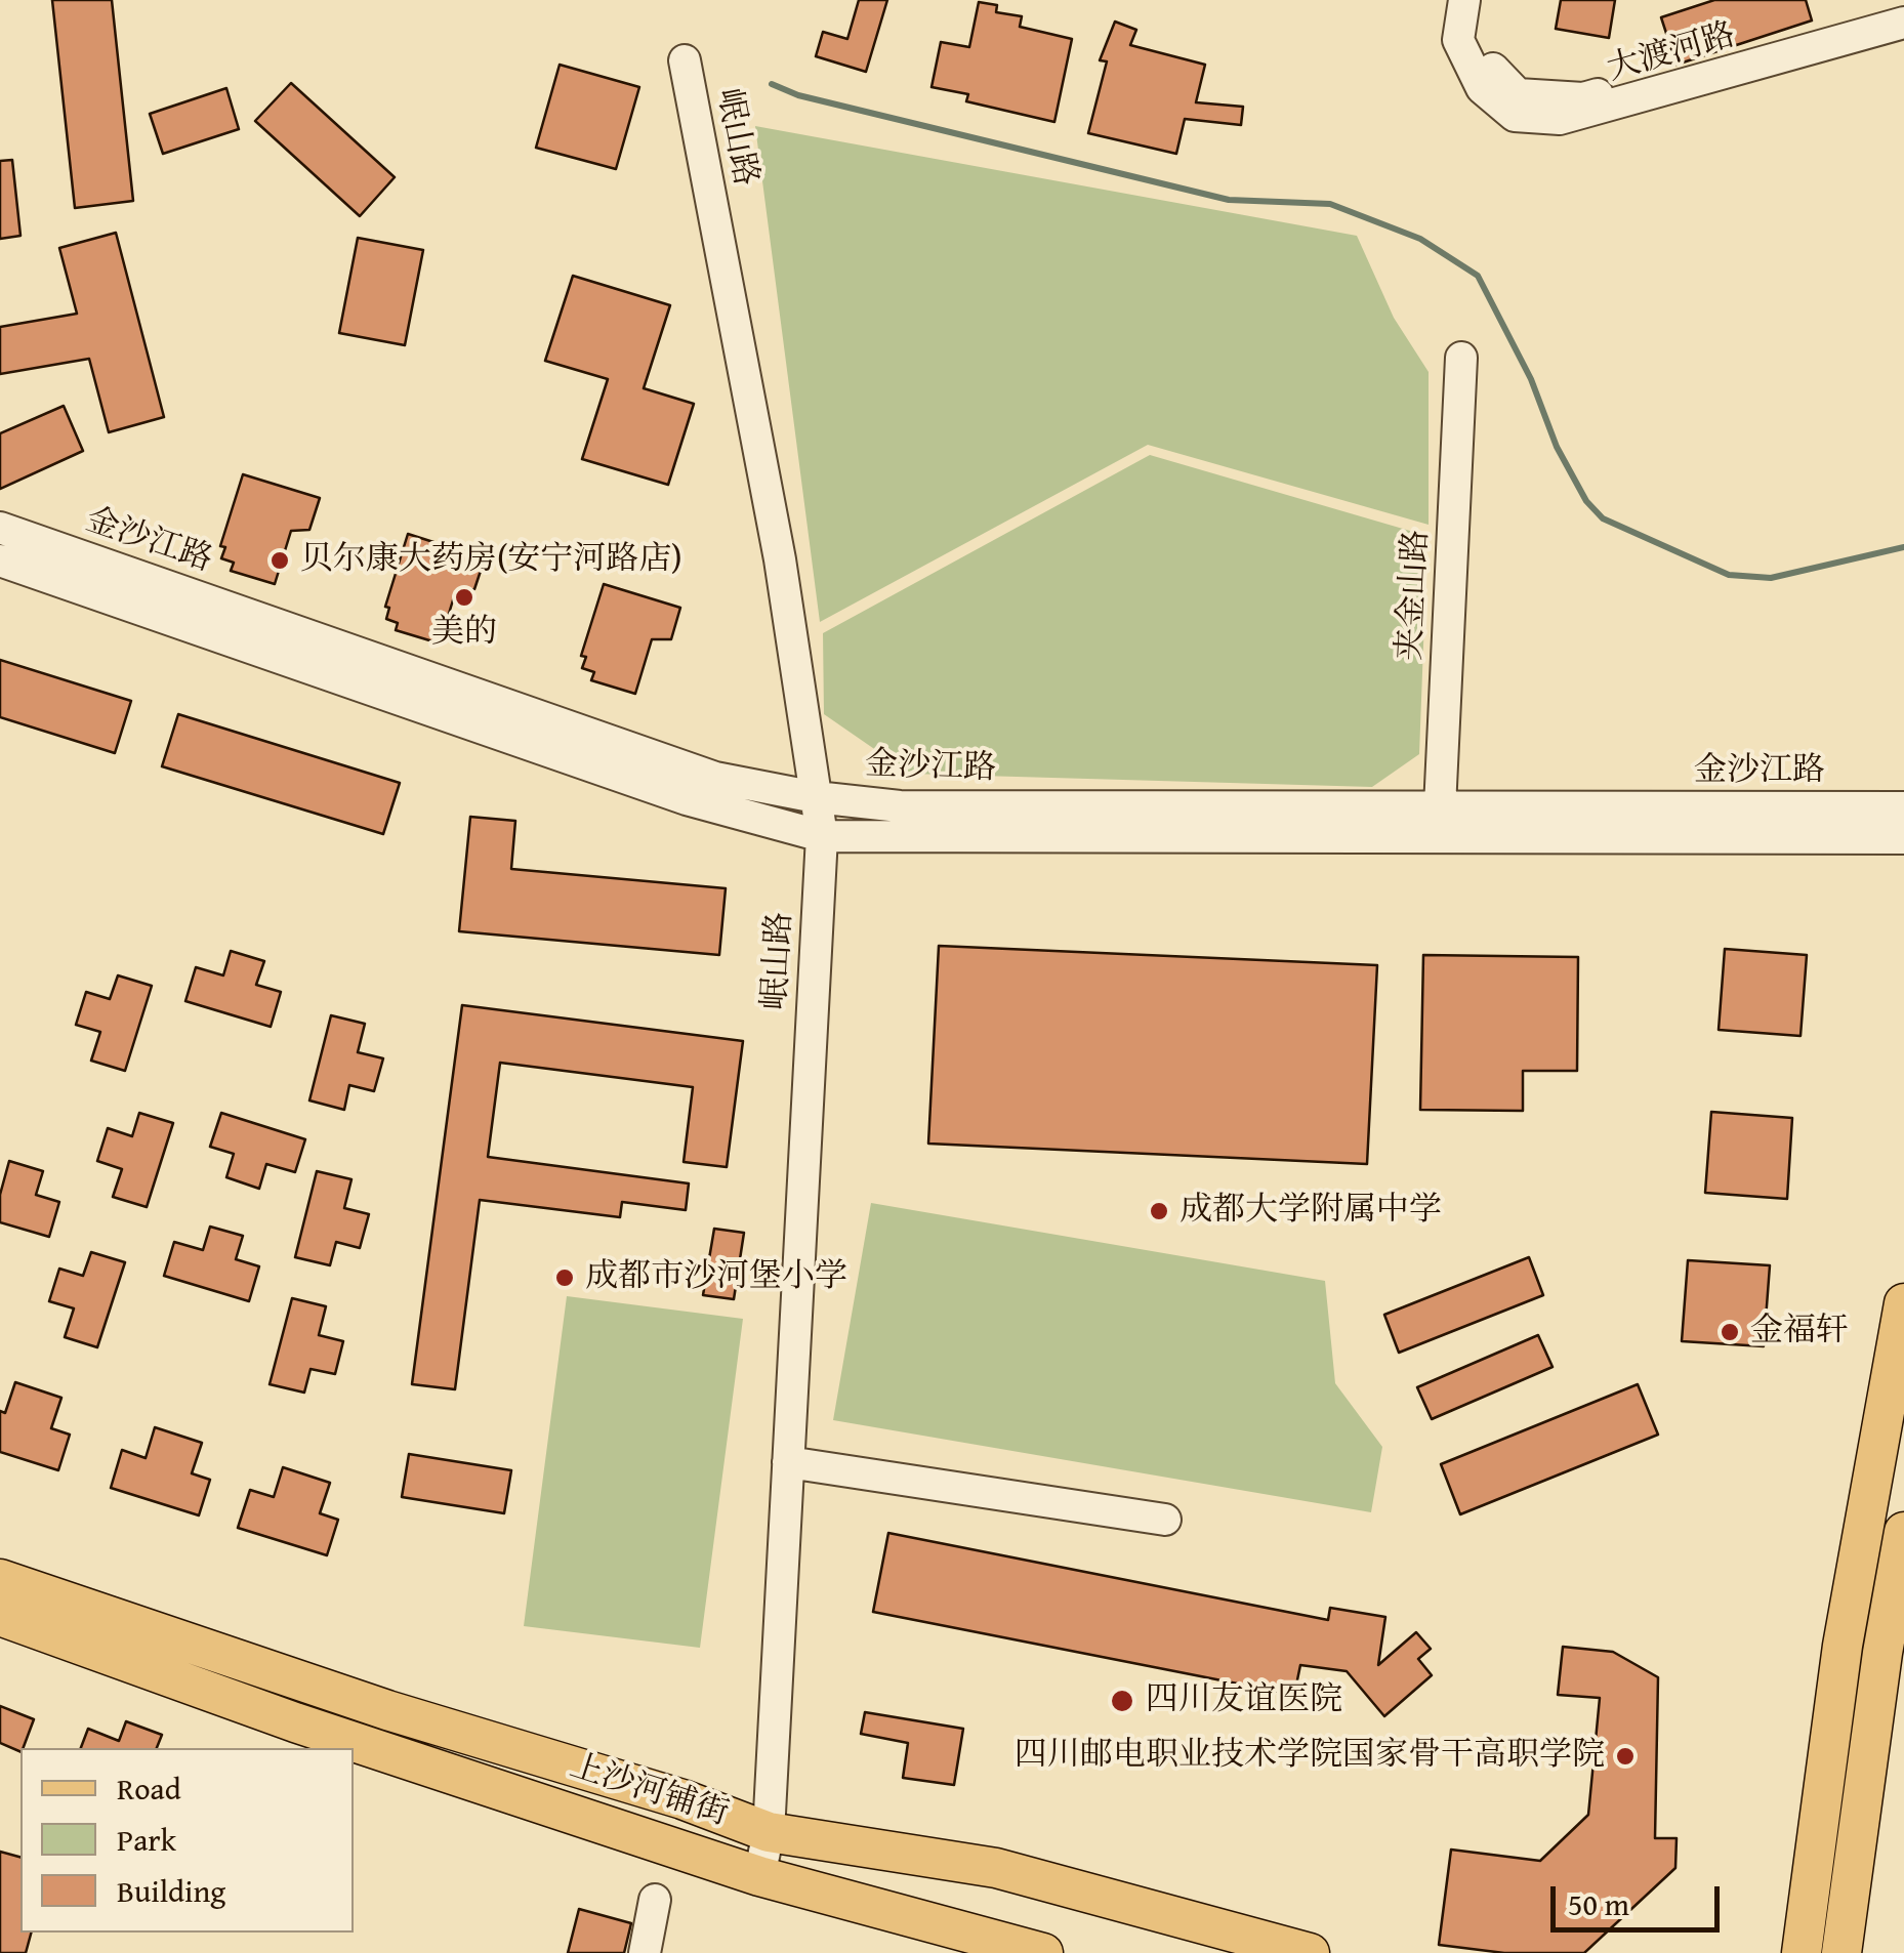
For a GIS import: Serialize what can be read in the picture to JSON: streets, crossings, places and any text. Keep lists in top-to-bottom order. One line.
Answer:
{"streets":{"main road":["上沙河铺街"],"street":["大渡河路","岷山路","金沙江路","夹金山路"]},"crossings":[["岷山路","金沙江路"],["岷山路","上沙河铺街"],["金沙江路","夹金山路"]],"places":["贝尔康大药房(安宁河路店)","美的","成都大学附属中学","成都市沙河堡小学","金福轩","四川友谊医院","四川邮电职业技术学院国家骨干高职学院"],"legend":["Road","Park","Building"],"scale_bar":"50 m"}
